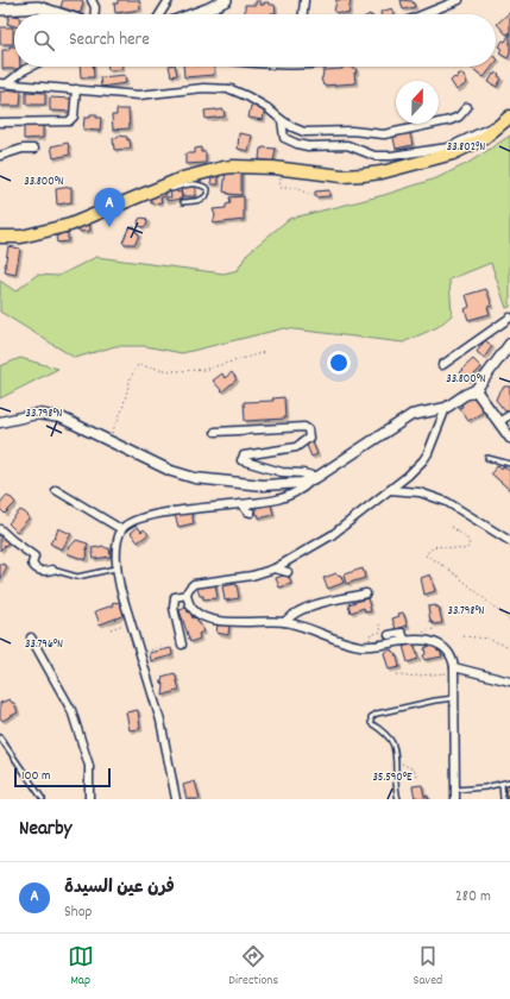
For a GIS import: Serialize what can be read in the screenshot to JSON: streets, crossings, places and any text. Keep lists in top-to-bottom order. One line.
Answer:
{"scale_bar":"100 m","north":"top","page":{"search":"Search here","pins":"A","scale":"100 m","heading":"Nearby","list":[{"mark":"A","name":"فرن عين السيدة","note":"Shop","value":"280 m"}],"nav":["Map","Directions","Saved"]},"coordinates":["33.802°N","33.800°N","33.798°N","33.796°N","35.590°E"]}
